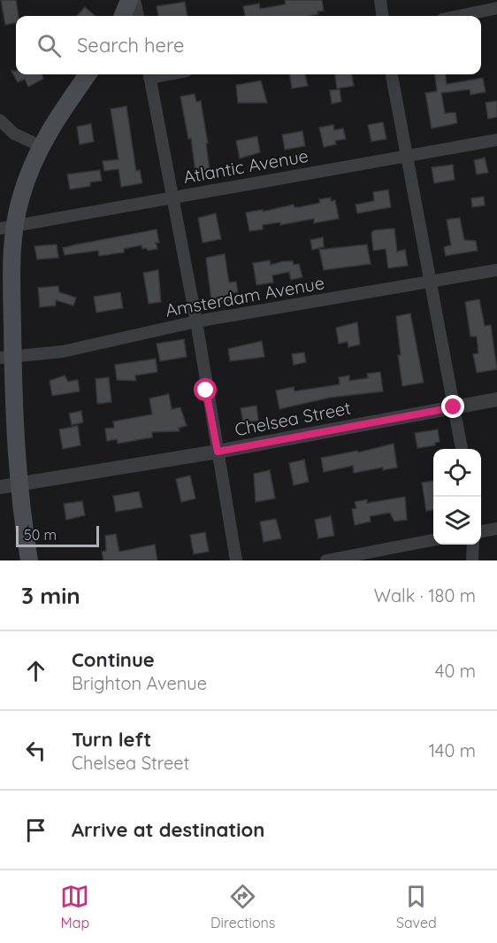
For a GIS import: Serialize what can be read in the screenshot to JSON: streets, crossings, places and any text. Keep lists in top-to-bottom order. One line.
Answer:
{"streets":{"street":["Atlantic Avenue","Amsterdam Avenue","Chelsea Street"]},"scale_bar":"50 m","page":{"search":"Search here","scale":"50 m","heading":["3 min","Walk · 180 m"],"list":[["Continue","Brighton Avenue","40 m"],["Turn left","Chelsea Street","140 m"],"Arrive at destination"],"nav":["Map","Directions","Saved"]}}
